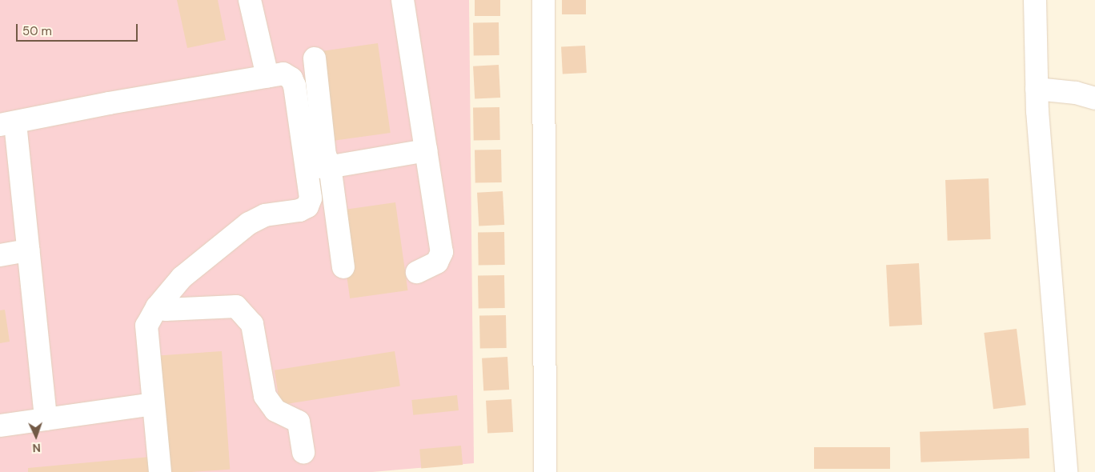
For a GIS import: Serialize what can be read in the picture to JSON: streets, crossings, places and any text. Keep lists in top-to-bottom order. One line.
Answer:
{"scale_bar":"50 m","north":"bottom"}
